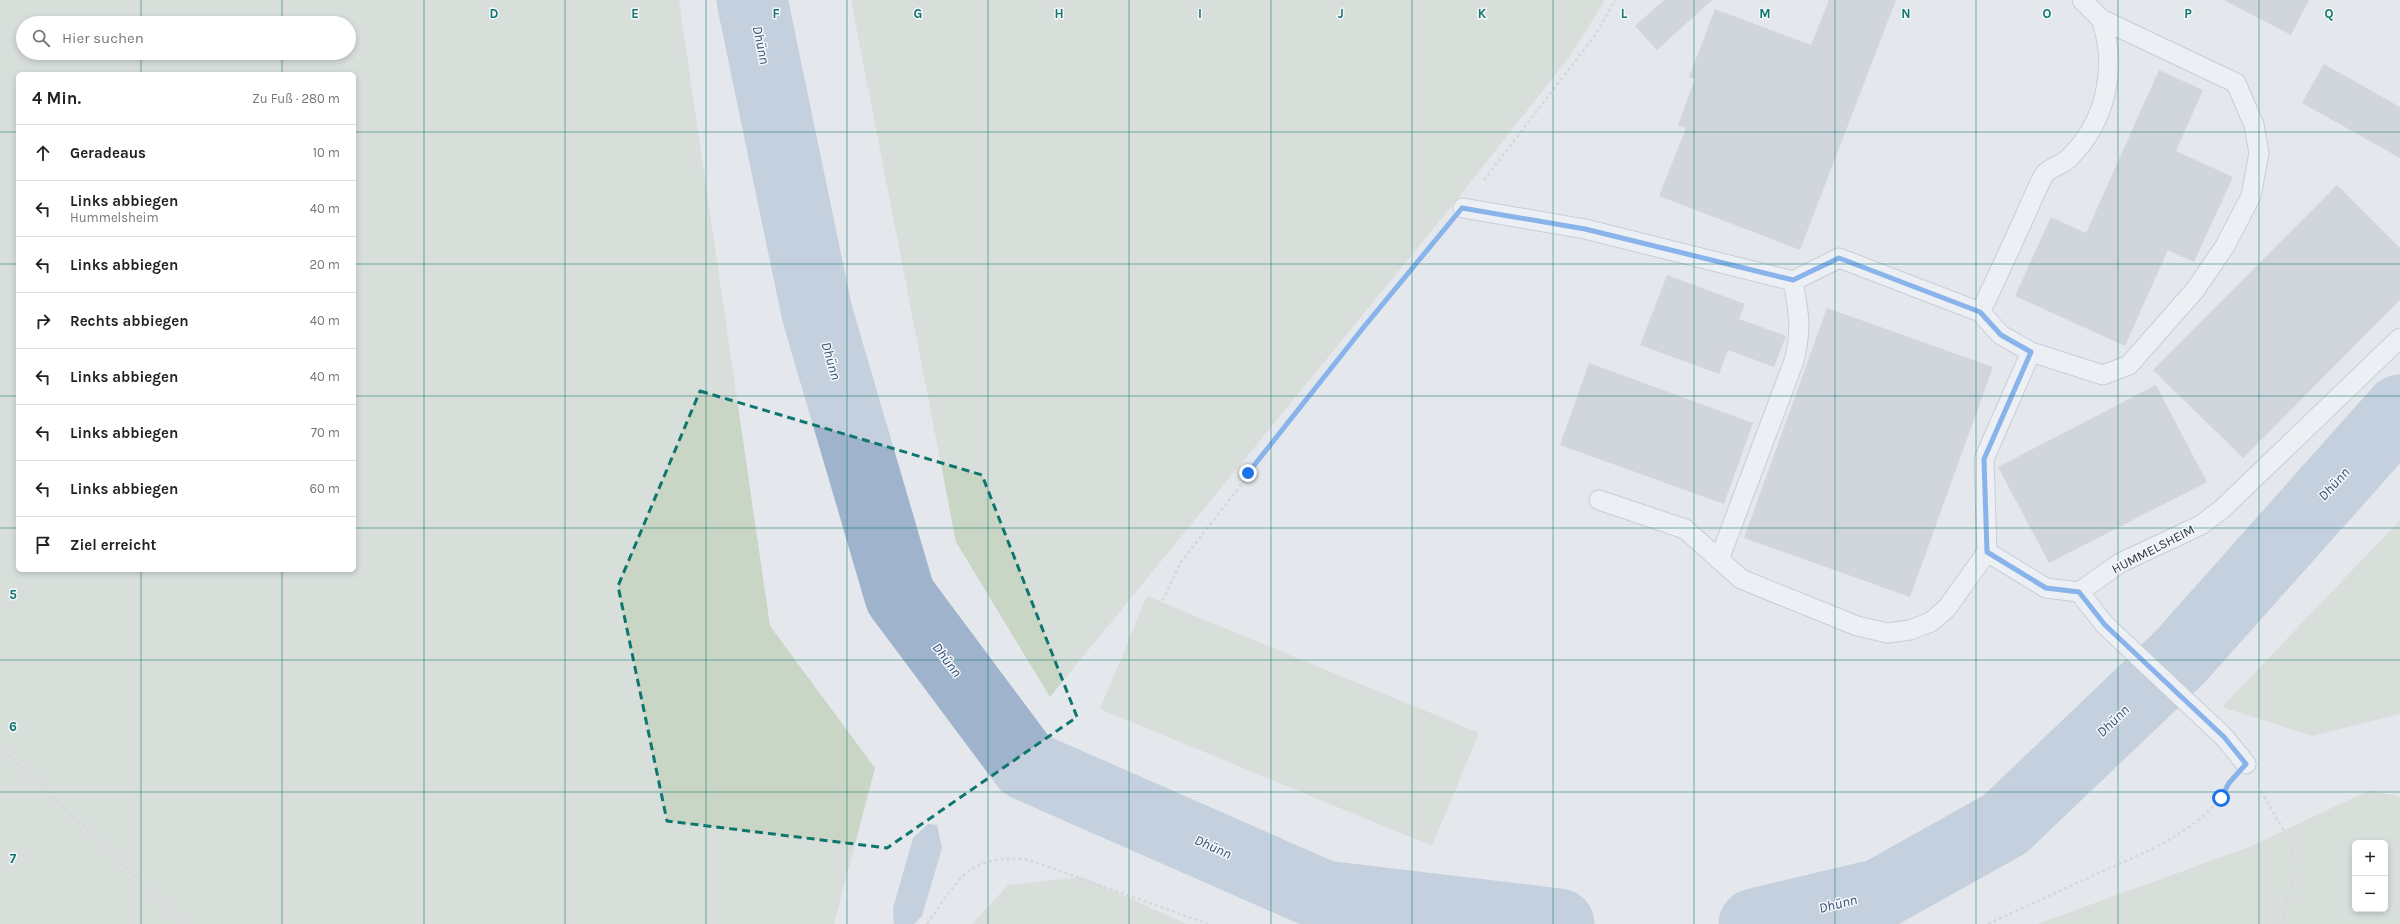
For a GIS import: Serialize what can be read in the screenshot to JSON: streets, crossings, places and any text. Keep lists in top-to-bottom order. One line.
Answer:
{"streets":{"lane":["HUMMELSHEIM"]},"water":["Dhünn"],"page":{"search":"Hier suchen","heading":["4 Min.","Zu Fuß · 280 m"],"list":[["Geradeaus","10 m"],["Links abbiegen","Hummelsheim","40 m"],["Links abbiegen","20 m"],["Rechts abbiegen","40 m"],["Links abbiegen","40 m"],["Links abbiegen","70 m"],["Links abbiegen","60 m"],"Ziel erreicht"],"map_buttons":["+","−"]},"grid":{"columns":["D","E","F","G","H","I","J","K","L","M","N","O","P","Q"],"rows":["5","6","7"]}}
